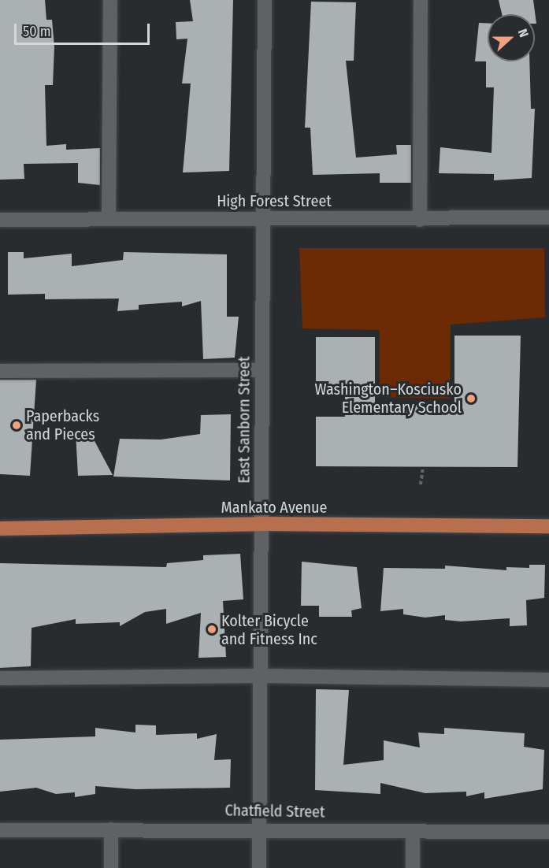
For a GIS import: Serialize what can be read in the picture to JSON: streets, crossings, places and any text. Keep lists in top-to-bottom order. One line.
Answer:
{"streets":{"main road":["Mankato Avenue"],"street":["High Forest Street","East Sanborn Street","Chatfield Street"]},"crossings":[["High Forest Street","East Sanborn Street"],["East Sanborn Street","Mankato Avenue"],["East Sanborn Street","Chatfield Street"]],"places":["Washington–Kosciusko Elementary School","Paperbacks and Pieces","Kolter Bicycle and Fitness Inc"],"scale_bar":"50 m","north":"right"}
